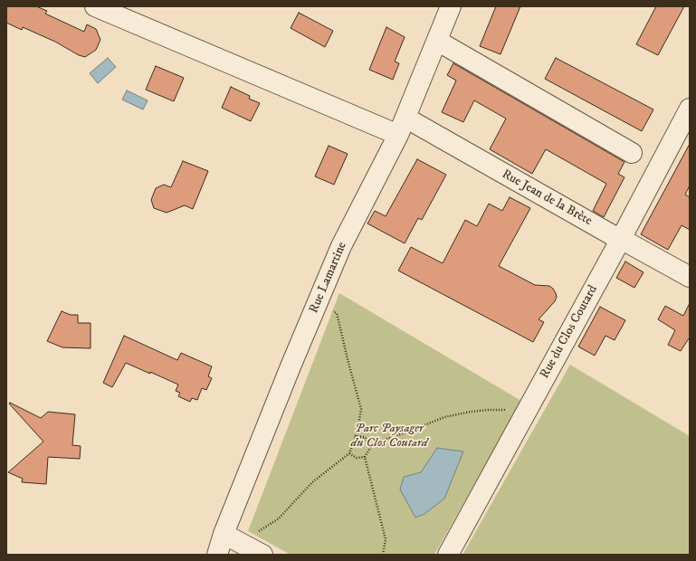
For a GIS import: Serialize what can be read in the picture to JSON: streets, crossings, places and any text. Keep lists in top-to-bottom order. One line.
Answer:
{"streets":{"street":["Rue Jean de la Brète","Rue Lamartine","Rue du Clos Coutard"]},"crossings":[["Rue Jean de la Brète","Rue Lamartine"],["Rue Jean de la Brète","Rue du Clos Coutard"]],"parks":["Parc Paysager du Clos Coutard"]}
